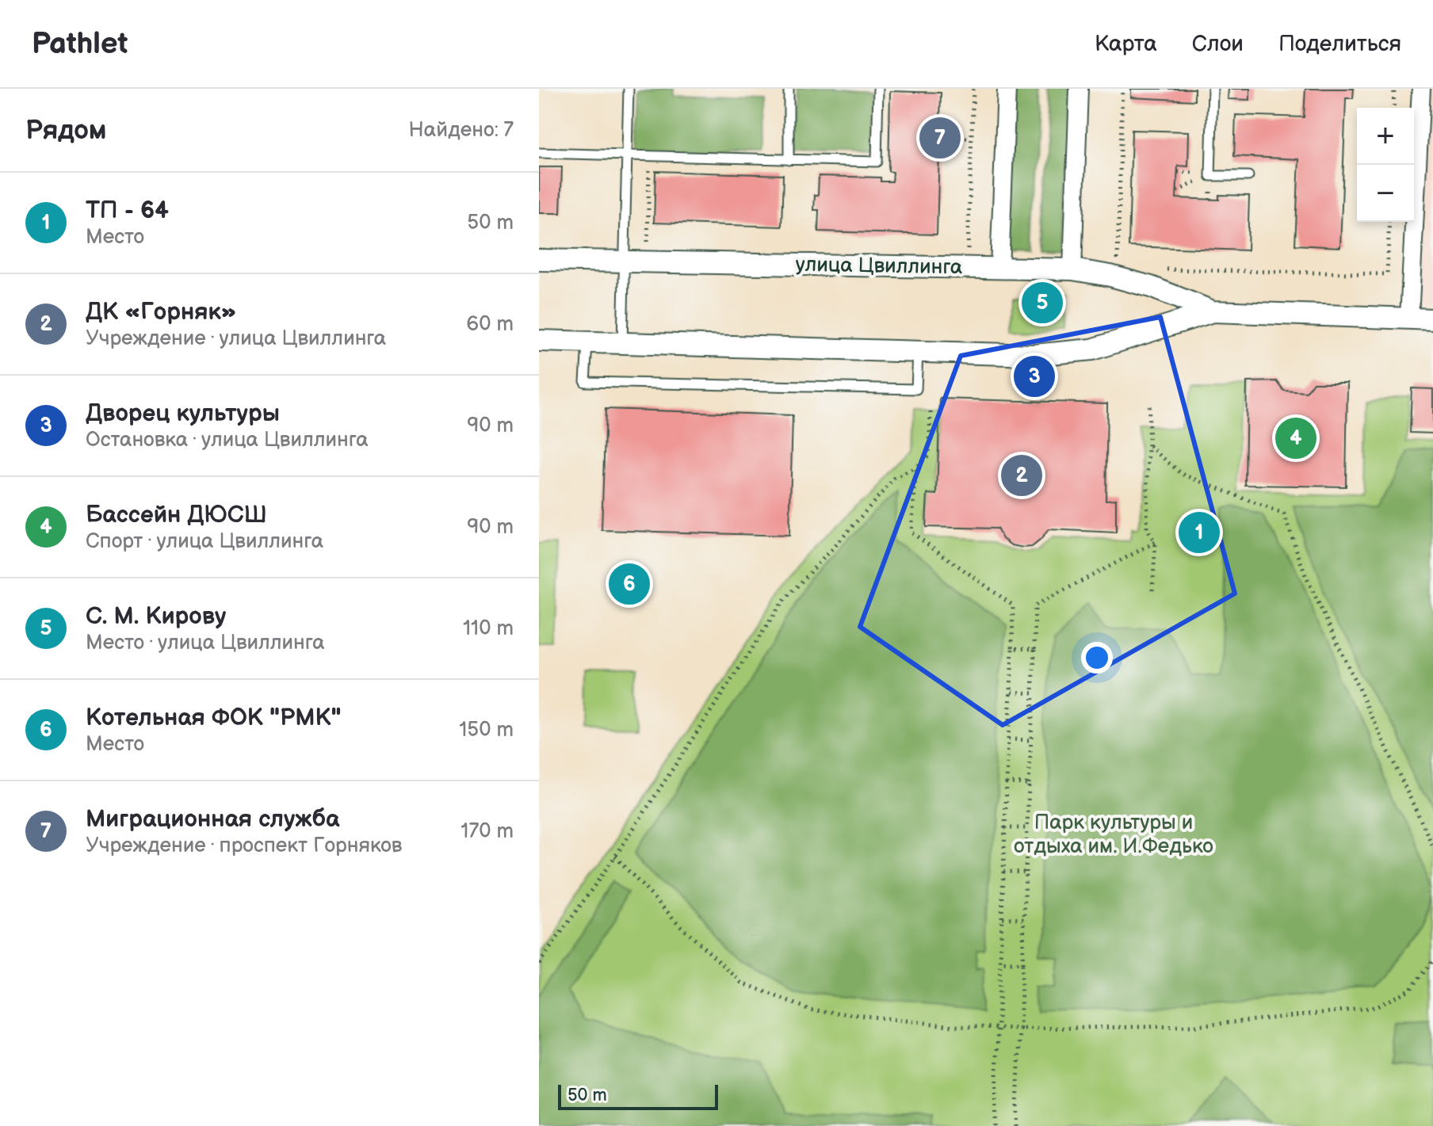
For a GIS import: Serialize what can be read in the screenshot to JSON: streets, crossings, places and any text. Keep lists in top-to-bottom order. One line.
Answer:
{"streets":{"street":["улица Цвиллинга"]},"parks":["Парк культуры и отдыха им. И.Федько"],"scale_bar":"50 m","page":{"header":"Pathlet","nav":["Карта","Слои","Поделиться"],"heading":["Рядом","Найдено: 7"],"map_buttons":["+","−"],"pins":["7","5","3","4","2","1","6"],"list":[{"mark":"1","name":"ТП - 64","note":"Место","value":"50 m"},{"mark":"2","name":"ДК «Горняк»","note":"Учреждение · улица Цвиллинга","value":"60 m"},{"mark":"3","name":"Дворец культуры","note":"Остановка · улица Цвиллинга","value":"90 m"},{"mark":"4","name":"Бассейн ДЮСШ","note":"Спорт · улица Цвиллинга","value":"90 m"},{"mark":"5","name":"С. М. Кирову","note":"Место · улица Цвиллинга","value":"110 m"},{"mark":"6","name":"Котельная ФОК \"РМК\"","note":"Место","value":"150 m"},{"mark":"7","name":"Миграционная служба","note":"Учреждение · проспект Горняков","value":"170 m"}],"scale":"50 m"}}
